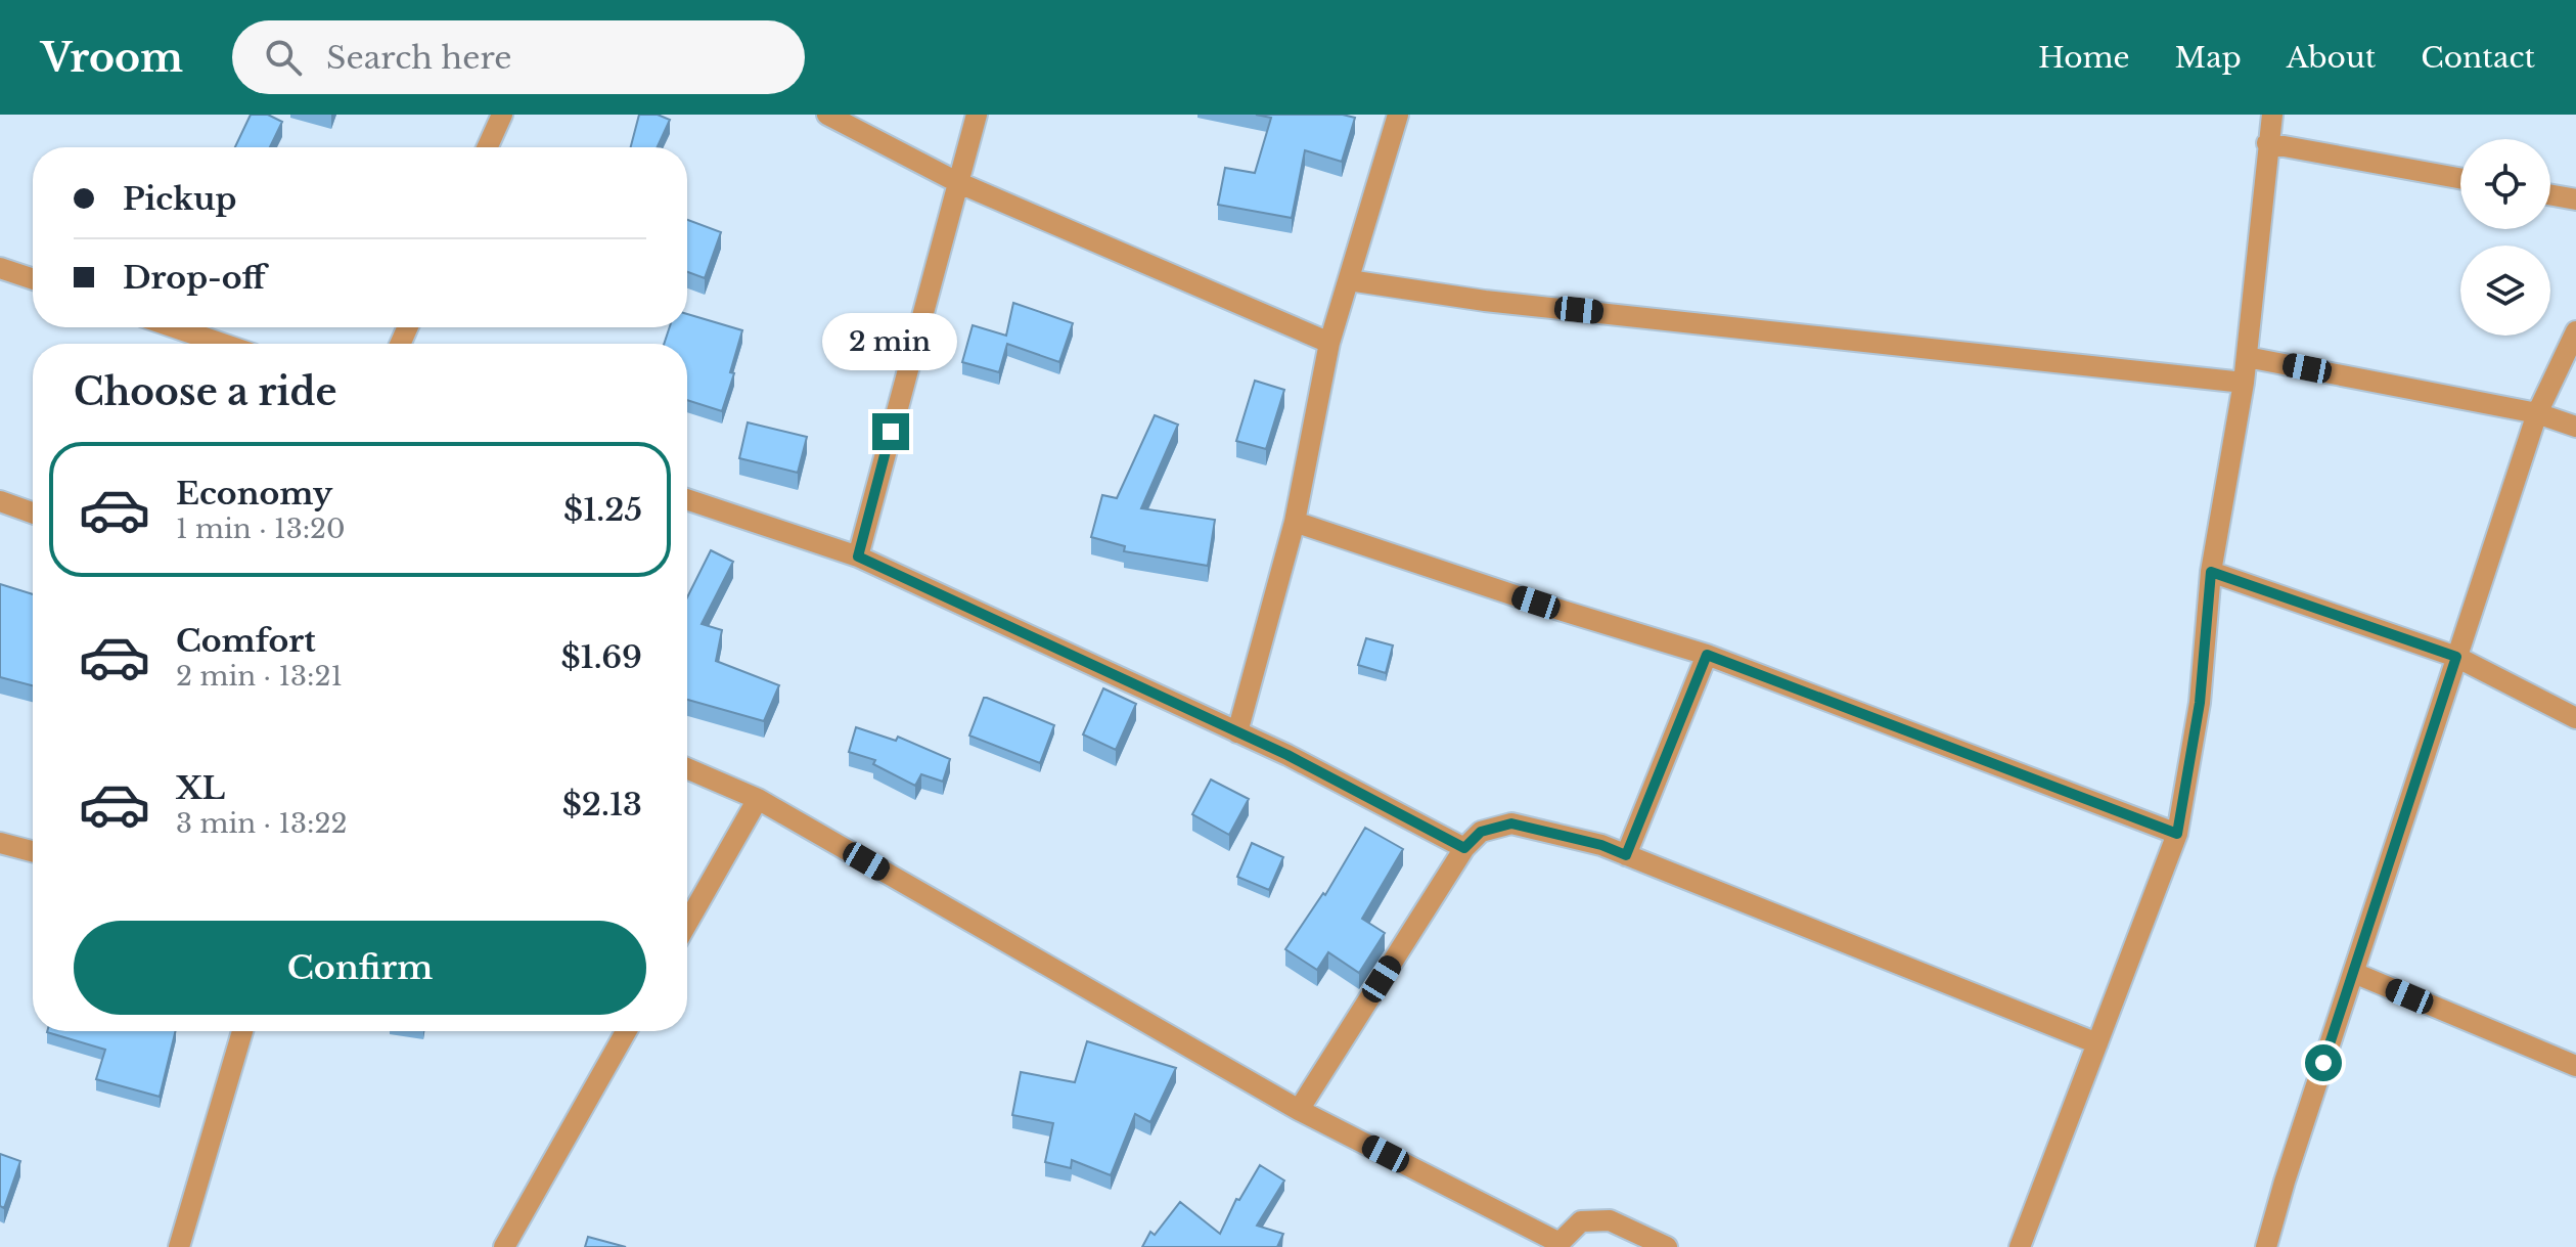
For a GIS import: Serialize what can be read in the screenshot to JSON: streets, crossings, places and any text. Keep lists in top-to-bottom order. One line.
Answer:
{"page":{"header":"Vroom","search":"Search here","nav":["Home","Map","About","Contact"],"banner":["Pickup","Drop-off"],"bubble":"2 min","heading":"Choose a ride","list":[{"name":"Economy","note":"1 min · 13:20","value":"$1.25"},{"name":"Comfort","note":"2 min · 13:21","value":"$1.69"},{"name":"XL","note":"3 min · 13:22","value":"$2.13"}],"buttons":"Confirm"}}
